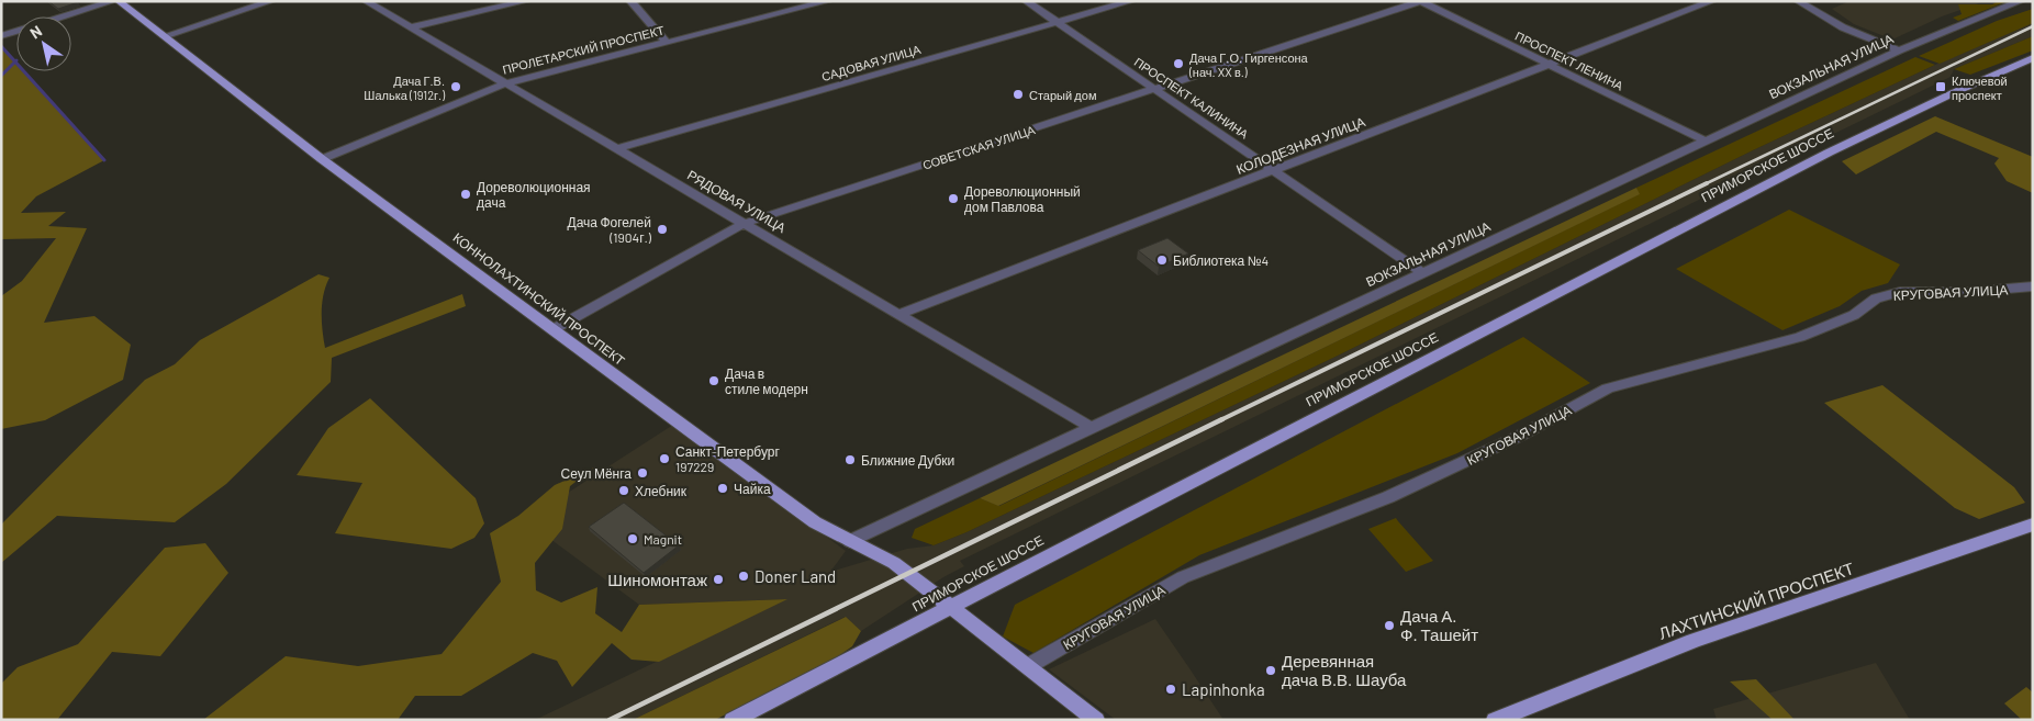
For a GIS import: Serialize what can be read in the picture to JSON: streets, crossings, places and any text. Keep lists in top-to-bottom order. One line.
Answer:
{"streets":{"main road":["ПРИМОРСКОЕ ШОССЕ","КОННОЛАХТИНСКИЙ ПРОСПЕКТ","ЛАХТИНСКИЙ ПРОСПЕКТ"],"street":["ПРОЛЕТАРСКИЙ ПРОСПЕКТ","ПРОСПЕКТ ЛЕНИНА","САДОВАЯ УЛИЦА","ВОКЗАЛЬНАЯ УЛИЦА","ПРОСПЕКТ КАЛИНИНА","КОЛОДЕЗНАЯ УЛИЦА","СОВЕТСКАЯ УЛИЦА","РЯДОВАЯ УЛИЦА","КРУГОВАЯ УЛИЦА"]},"crossings":[["ПРОЛЕТАРСКИЙ ПРОСПЕКТ","РЯДОВАЯ УЛИЦА"],["ПРОЛЕТАРСКИЙ ПРОСПЕКТ","КОННОЛАХТИНСКИЙ ПРОСПЕКТ"],["ПРОСПЕКТ ЛЕНИНА","ВОКЗАЛЬНАЯ УЛИЦА"],["ПРОСПЕКТ ЛЕНИНА","КОЛОДЕЗНАЯ УЛИЦА"],["ПРОСПЕКТ ЛЕНИНА","СОВЕТСКАЯ УЛИЦА"],["САДОВАЯ УЛИЦА","ПРОСПЕКТ КАЛИНИНА"],["САДОВАЯ УЛИЦА","РЯДОВАЯ УЛИЦА"],["ВОКЗАЛЬНАЯ УЛИЦА","ПРОСПЕКТ КАЛИНИНА"],["ВОКЗАЛЬНАЯ УЛИЦА","РЯДОВАЯ УЛИЦА"],["ВОКЗАЛЬНАЯ УЛИЦА","КОННОЛАХТИНСКИЙ ПРОСПЕКТ"],["ПРОСПЕКТ КАЛИНИНА","КОЛОДЕЗНАЯ УЛИЦА"],["ПРОСПЕКТ КАЛИНИНА","СОВЕТСКАЯ УЛИЦА"],["КОЛОДЕЗНАЯ УЛИЦА","РЯДОВАЯ УЛИЦА"],["СОВЕТСКАЯ УЛИЦА","РЯДОВАЯ УЛИЦА"],["СОВЕТСКАЯ УЛИЦА","КОННОЛАХТИНСКИЙ ПРОСПЕКТ"],["ПРИМОРСКОЕ ШОССЕ","КОННОЛАХТИНСКИЙ ПРОСПЕКТ"],["КРУГОВАЯ УЛИЦА","КОННОЛАХТИНСКИЙ ПРОСПЕКТ"]],"places":{"other":["Дача Г.О. Гиргенсона (нач. XX в.)","Дача Г.В. Шалька (1912г.)","Старый дом","Дореволюционная дача","Дореволюционный дом Павлова","Дача Фогелей (1904г.)","Библиотека №4","Дача в стиле модерн","Санкт-Петербург 197229","Ближние Дубки","Сеул Мёнга","Чайка","Хлебник","Magnit","Doner Land","Шиномонтаж","Дача А. Ф. Ташейт","Деревянная дача В.В. Шауба","Lapinhonka"],"transit":["Ключевой проспект"]},"north":"top left"}
